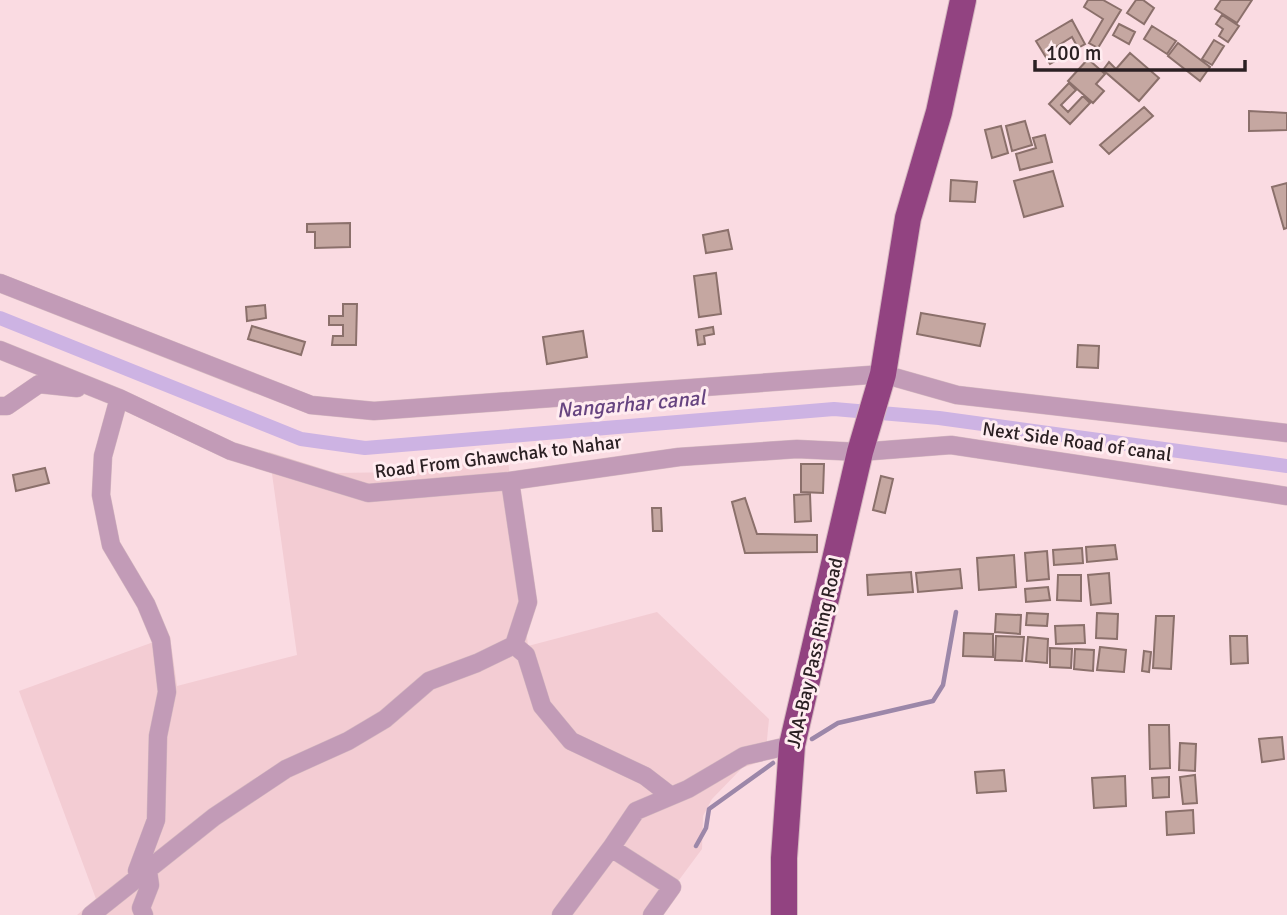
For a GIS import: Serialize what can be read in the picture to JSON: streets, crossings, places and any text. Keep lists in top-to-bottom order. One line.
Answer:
{"streets":{"highway":["JAA-Bay Pass Ring Road"],"street":["Next Side Road of canal","Road From Ghawchak to Nahar"]},"crossings":[["Next Side Road of canal","Road From Ghawchak to Nahar"],["Next Side Road of canal","JAA-Bay Pass Ring Road"],["Road From Ghawchak to Nahar","JAA-Bay Pass Ring Road"]],"water":["Nangarhar canal"],"scale_bar":"100 m"}
